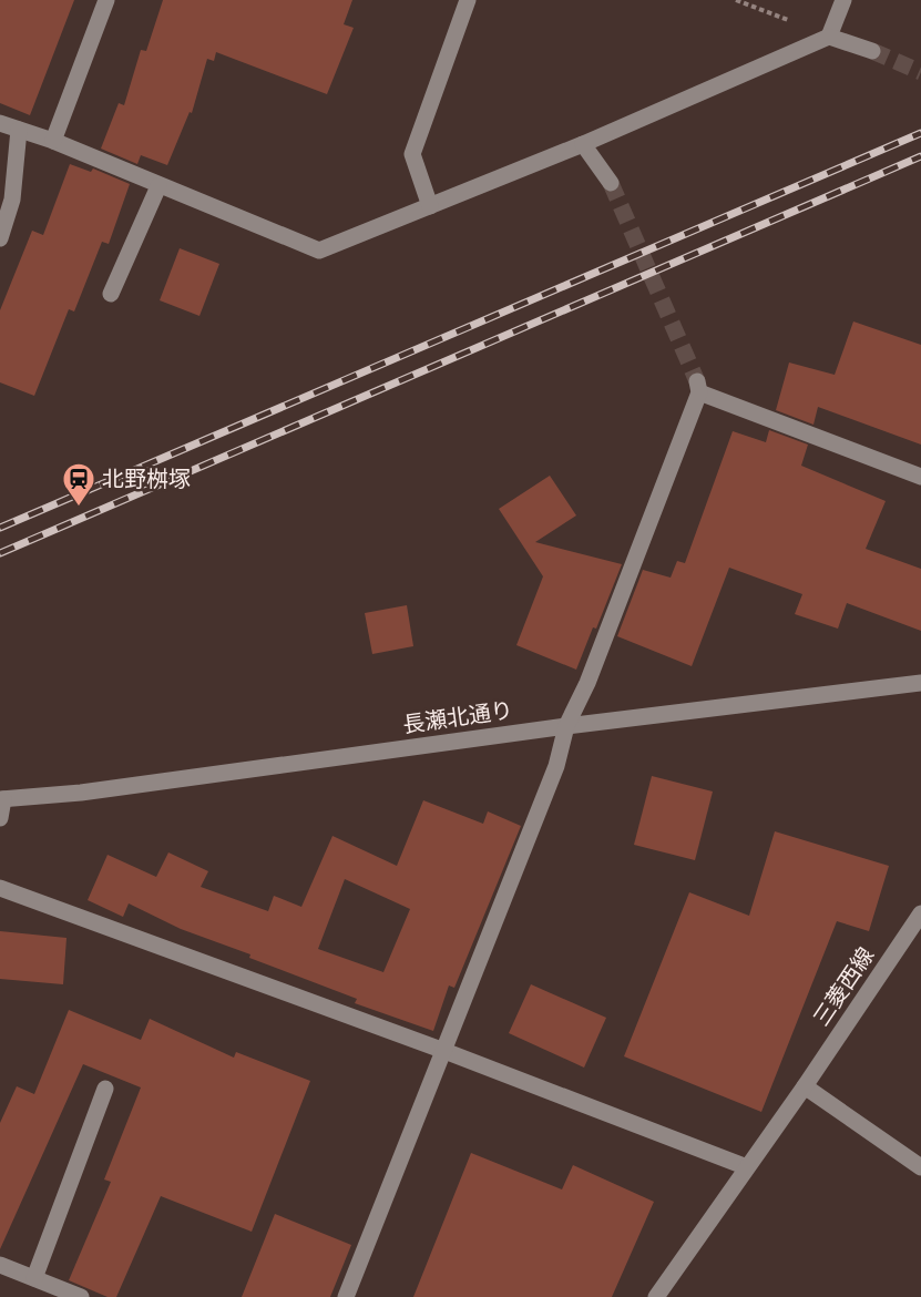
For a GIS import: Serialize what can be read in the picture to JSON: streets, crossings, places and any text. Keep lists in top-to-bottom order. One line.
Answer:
{"streets":{"street":["長瀬北通り","三菱西線"]},"places":{"station":["北野桝塚"]}}
